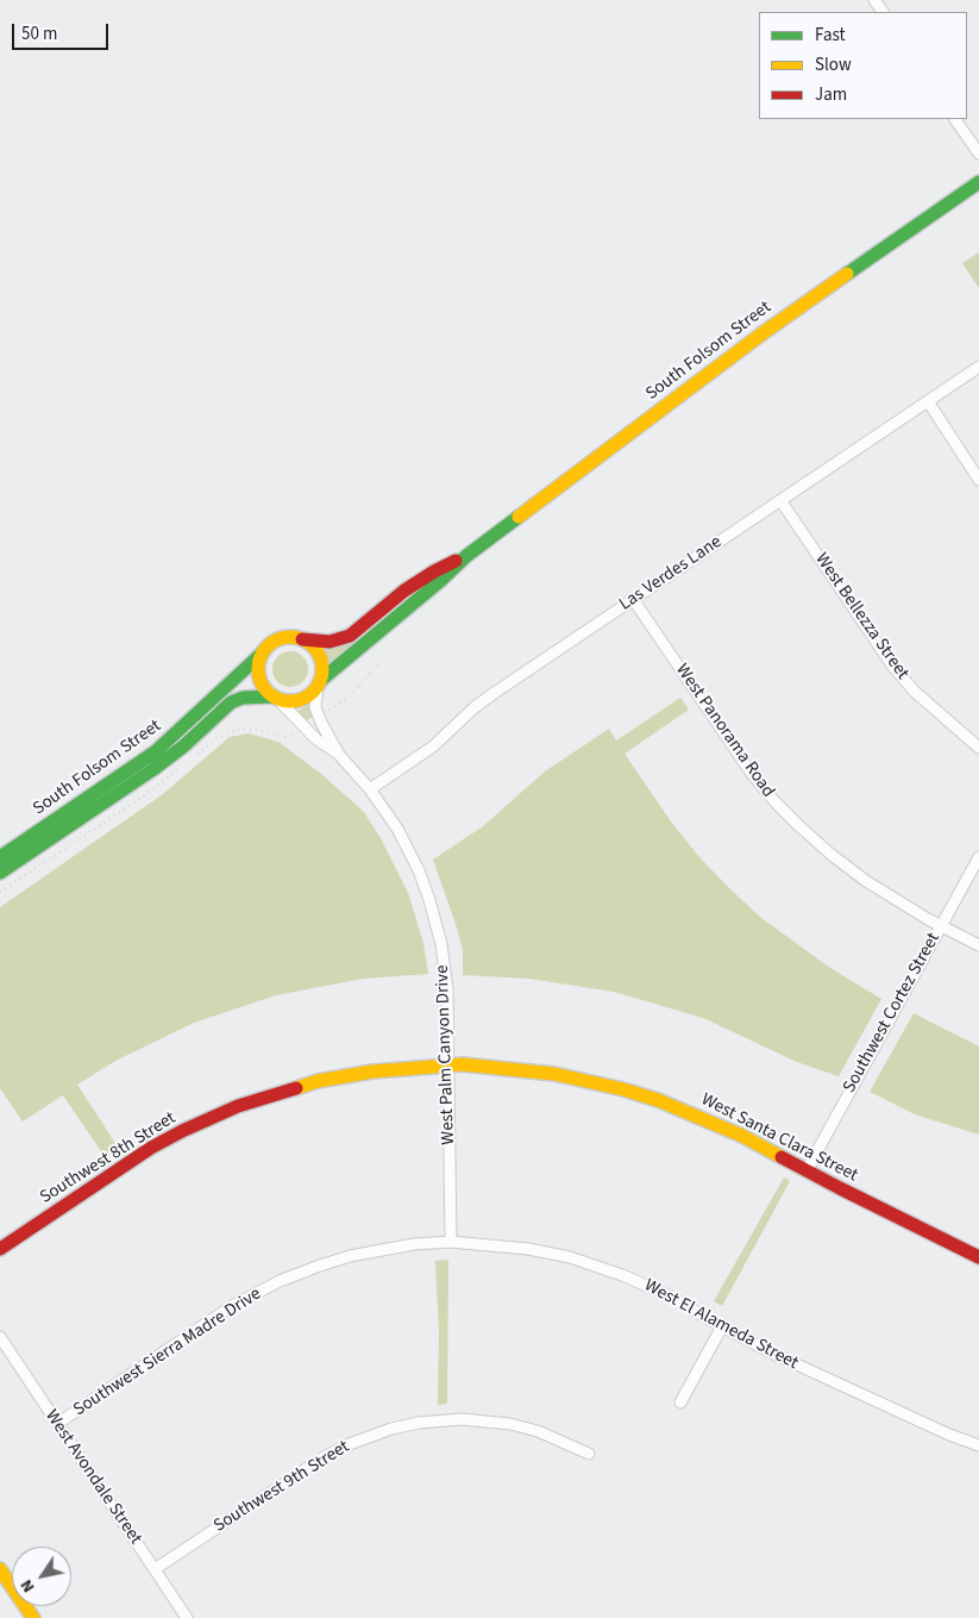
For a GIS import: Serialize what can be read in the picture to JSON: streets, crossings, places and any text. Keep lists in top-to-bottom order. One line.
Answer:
{"streets":{"street":["South Folsom Street","Las Verdes Lane","West Bellezza Street","West Panorama Road","Southwest Cortez Street","West Palm Canyon Drive","West Santa Clara Street","Southwest 8th Street","West El Alameda Street","Southwest Sierra Madre Drive","West Avondale Street","Southwest 9th Street"]},"crossings":[["South Folsom Street","West Palm Canyon Drive"],["Las Verdes Lane","West Bellezza Street"],["Las Verdes Lane","West Panorama Road"],["Las Verdes Lane","West Palm Canyon Drive"],["West Panorama Road","Southwest Cortez Street"],["Southwest Cortez Street","West Santa Clara Street"],["West Palm Canyon Drive","West Santa Clara Street"],["West Palm Canyon Drive","Southwest 8th Street"],["West Palm Canyon Drive","West El Alameda Street"],["West Palm Canyon Drive","Southwest Sierra Madre Drive"],["West Santa Clara Street","Southwest 8th Street"],["West El Alameda Street","Southwest Sierra Madre Drive"],["Southwest Sierra Madre Drive","West Avondale Street"],["West Avondale Street","Southwest 9th Street"]],"legend":["Fast","Slow","Jam"],"scale_bar":"50 m","north":"bottom left"}
